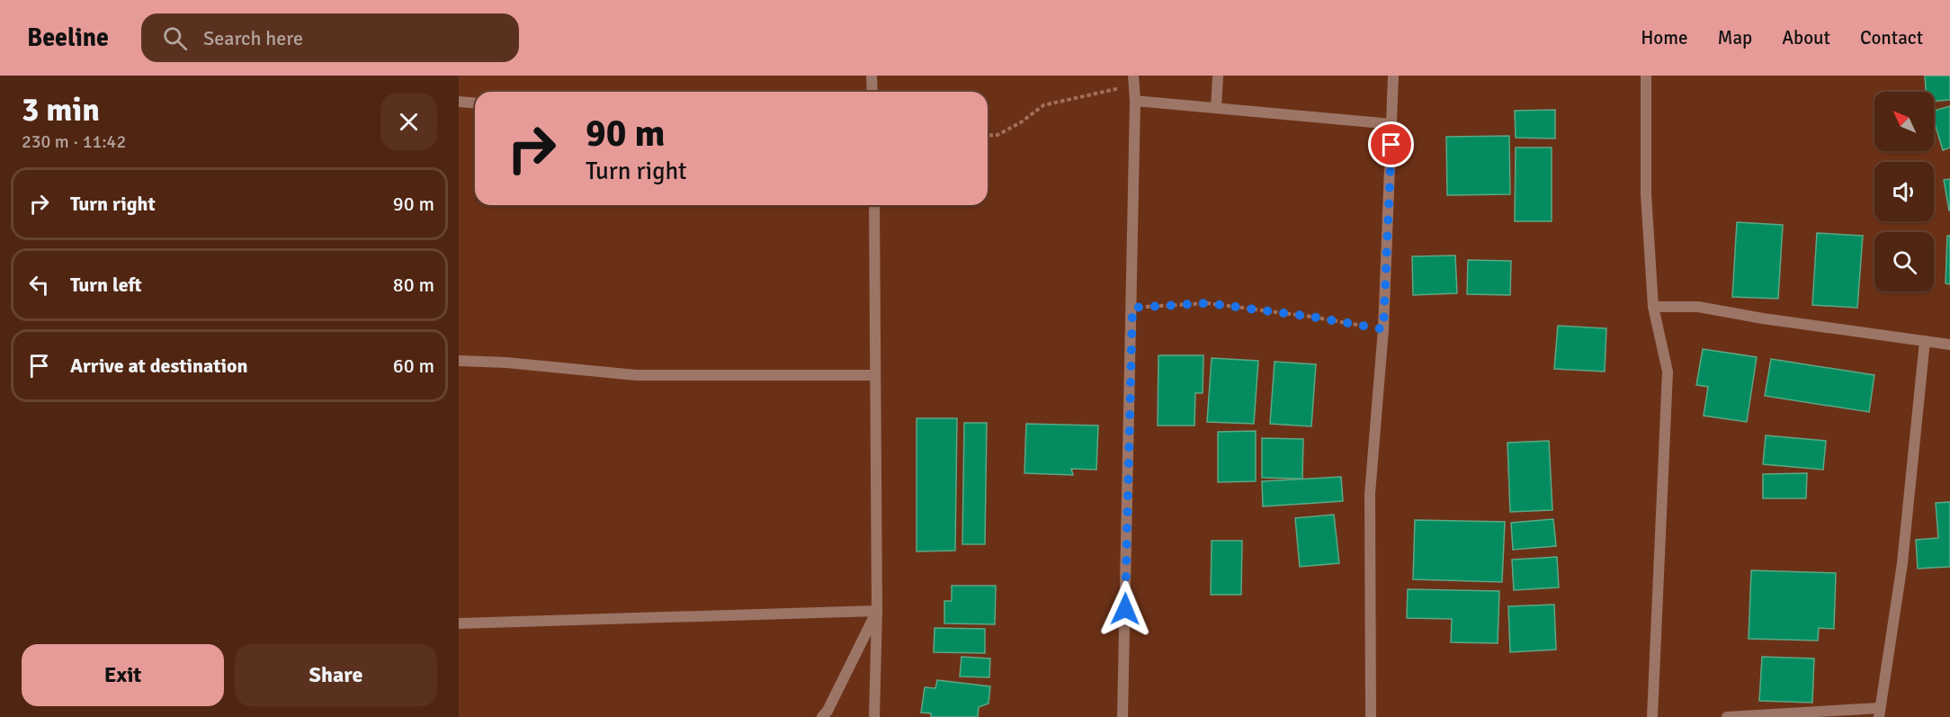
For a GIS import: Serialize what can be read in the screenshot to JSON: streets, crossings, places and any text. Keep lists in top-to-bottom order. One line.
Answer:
{"north":"top left","page":{"header":"Beeline","search":"Search here","nav":["Home","Map","About","Contact"],"heading":["3 min","230 m · 11:42"],"turn":["90 m","Turn right"],"list":[{"name":"Turn right","value":"90 m"},{"name":"Turn left","value":"80 m"},{"name":"Arrive at destination","value":"60 m"}],"buttons":["Exit","Share"]}}
